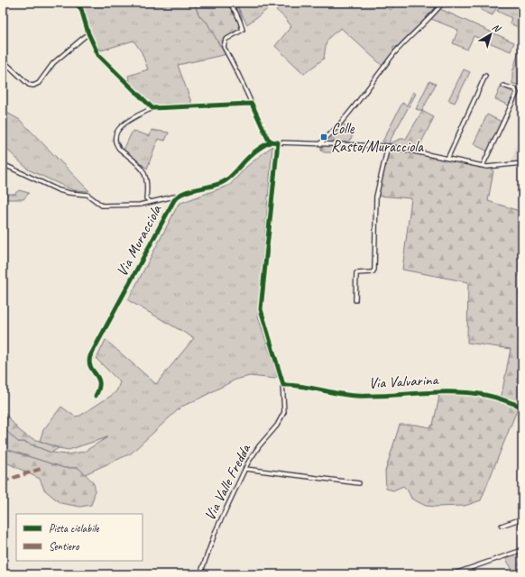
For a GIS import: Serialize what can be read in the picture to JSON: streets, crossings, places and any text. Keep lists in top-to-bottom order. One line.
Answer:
{"streets":{"street":["Via Muracciola","Via Valvarina","Via Valle Fredda"]},"crossings":[["Via Valvarina","Via Valle Fredda"]],"places":{"transit":["Colle Rasto/Muracciola"]},"legend":["Pista ciclabile","Sentiero"],"north":"top right"}
